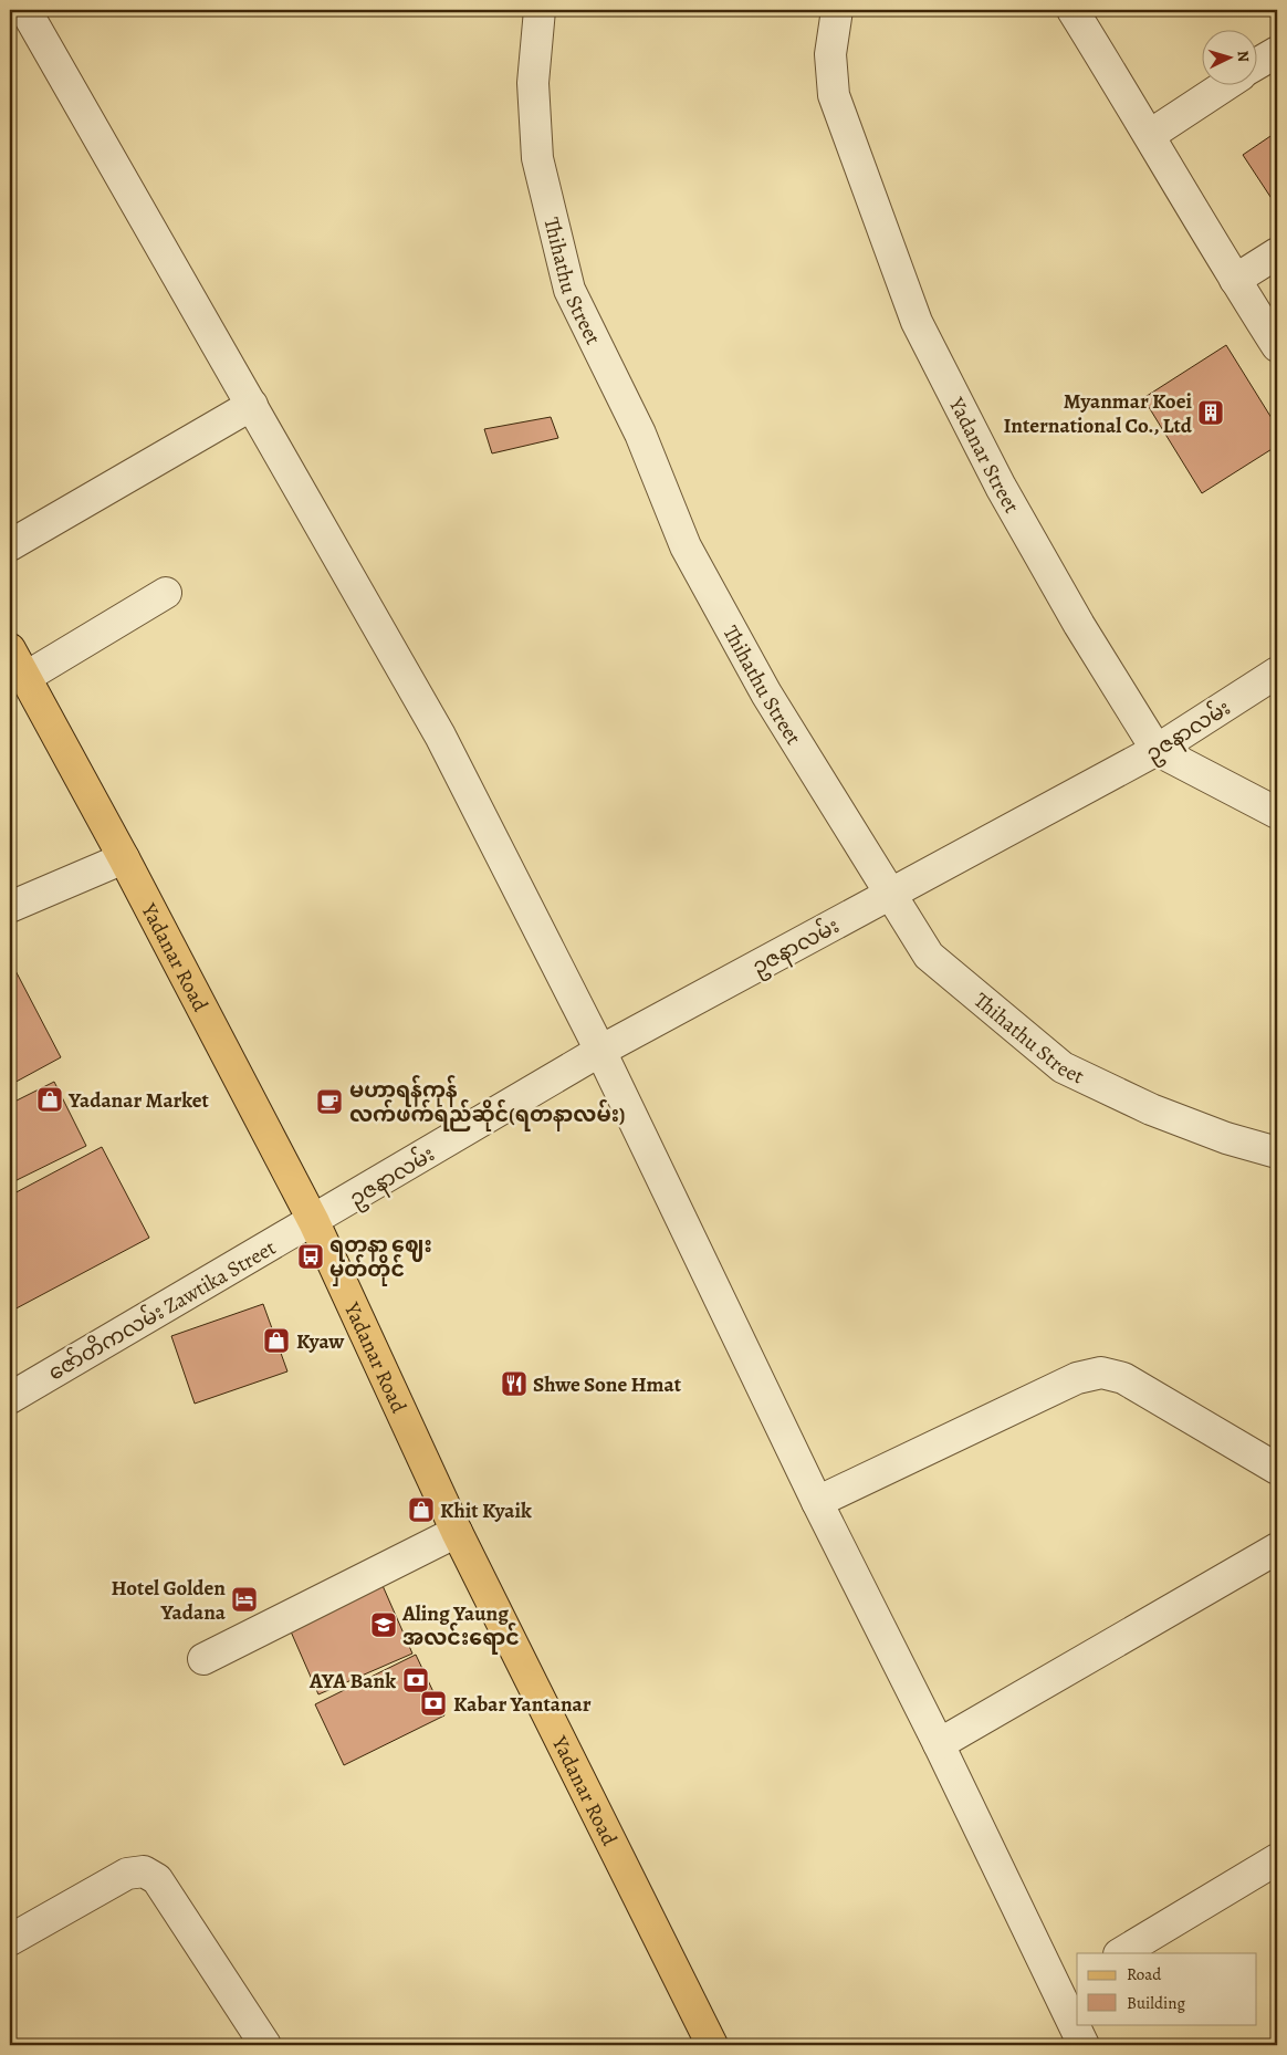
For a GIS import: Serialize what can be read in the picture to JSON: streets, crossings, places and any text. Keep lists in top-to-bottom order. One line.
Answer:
{"streets":{"main road":["Yadanar Road"],"street":["Thihathu Street","Yadanar Street","ဥဇနာလမ်း","ဇော်တိကလမ်း Zawtika Street"]},"crossings":[["Thihathu Street","ဥဇနာလမ်း"],["Yadanar Street","ဥဇနာလမ်း"],["ဥဇနာလမ်း","Yadanar Road"],["ဥဇနာလမ်း","ဇော်တိကလမ်း Zawtika Street"],["Yadanar Road","ဇော်တိကလမ်း Zawtika Street"]],"places":{"building":["Myanmar Koei International Co., Ltd"],"shop":["Yadanar Market","Kyaw","Khit Kyaik"],"cafe":["မဟာရန်ကုန် လက်ဖက်ရည်ဆိုင်(ရတနာလမ်း)"],"bus stop":["ရတနာ ဈေး မှတ်တိုင်"],"restaurant":["Shwe Sone Hmat"],"hotel":["Hotel Golden Yadana"],"school or university":["Aling Yaung အလင်းရောင်"],"bank":["AYA Bank","Kabar Yantanar"]},"legend":["Road","Building"],"north":"right"}
